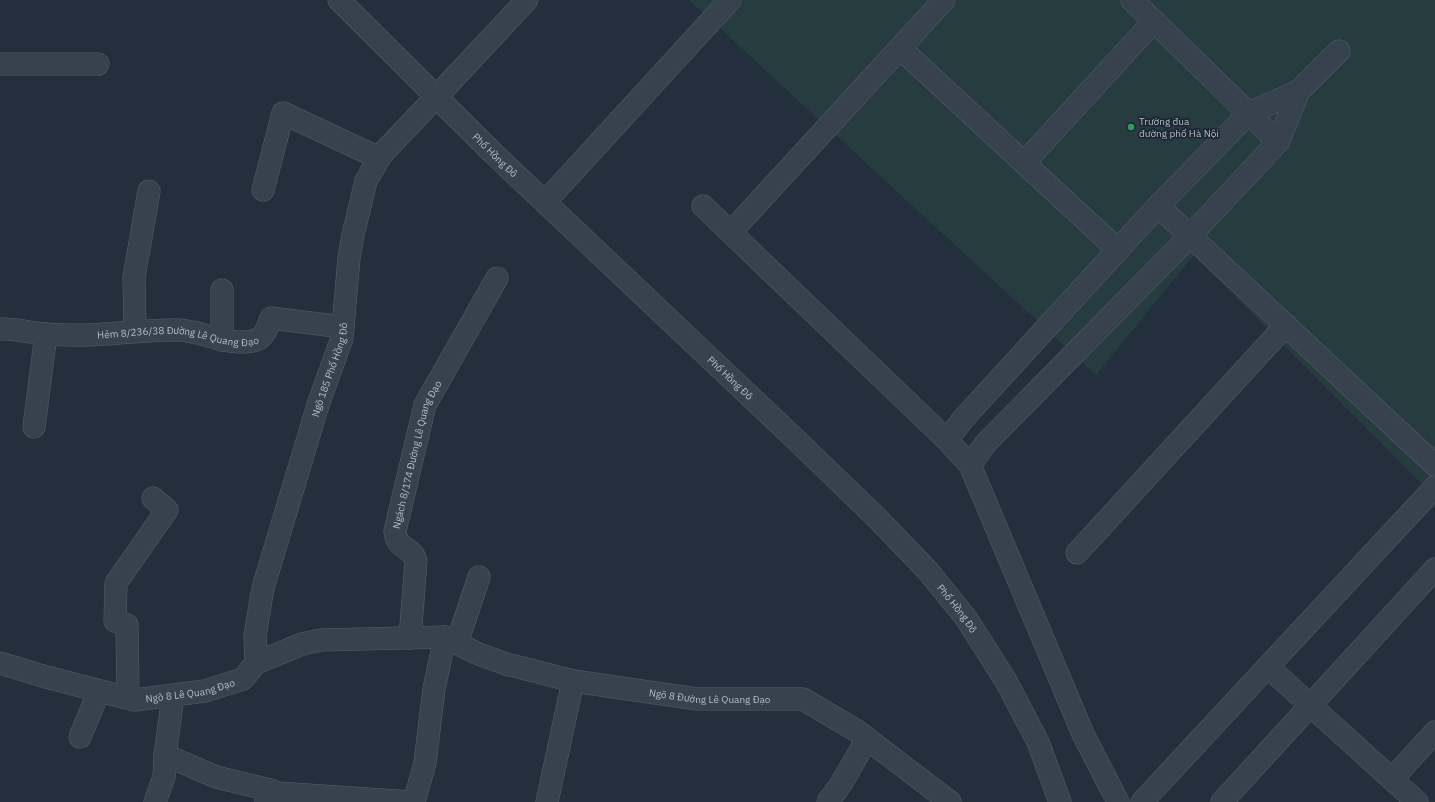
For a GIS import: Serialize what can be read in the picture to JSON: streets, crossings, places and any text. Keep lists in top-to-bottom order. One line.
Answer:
{"streets":{"street":["Phố Hồng Đô","Hẻm 8/236/38 Đường Lê Quang Đạo","Ngõ 185 Phố Hồng Đô","Ngách 8/174 Đường Lê Quang Đạo","Ngõ 8 Lê Quang Đạo","Ngõ 8 Đường Lê Quang Đạo"]},"crossings":[["Phố Hồng Đô","Ngõ 185 Phố Hồng Đô"],["Hẻm 8/236/38 Đường Lê Quang Đạo","Ngõ 185 Phố Hồng Đô"],["Ngõ 185 Phố Hồng Đô","Ngõ 8 Lê Quang Đạo"],["Ngách 8/174 Đường Lê Quang Đạo","Ngõ 8 Lê Quang Đạo"],["Ngõ 8 Lê Quang Đạo","Ngõ 8 Đường Lê Quang Đạo"]],"places":["Trường đua đường phố Hà Nội"]}
